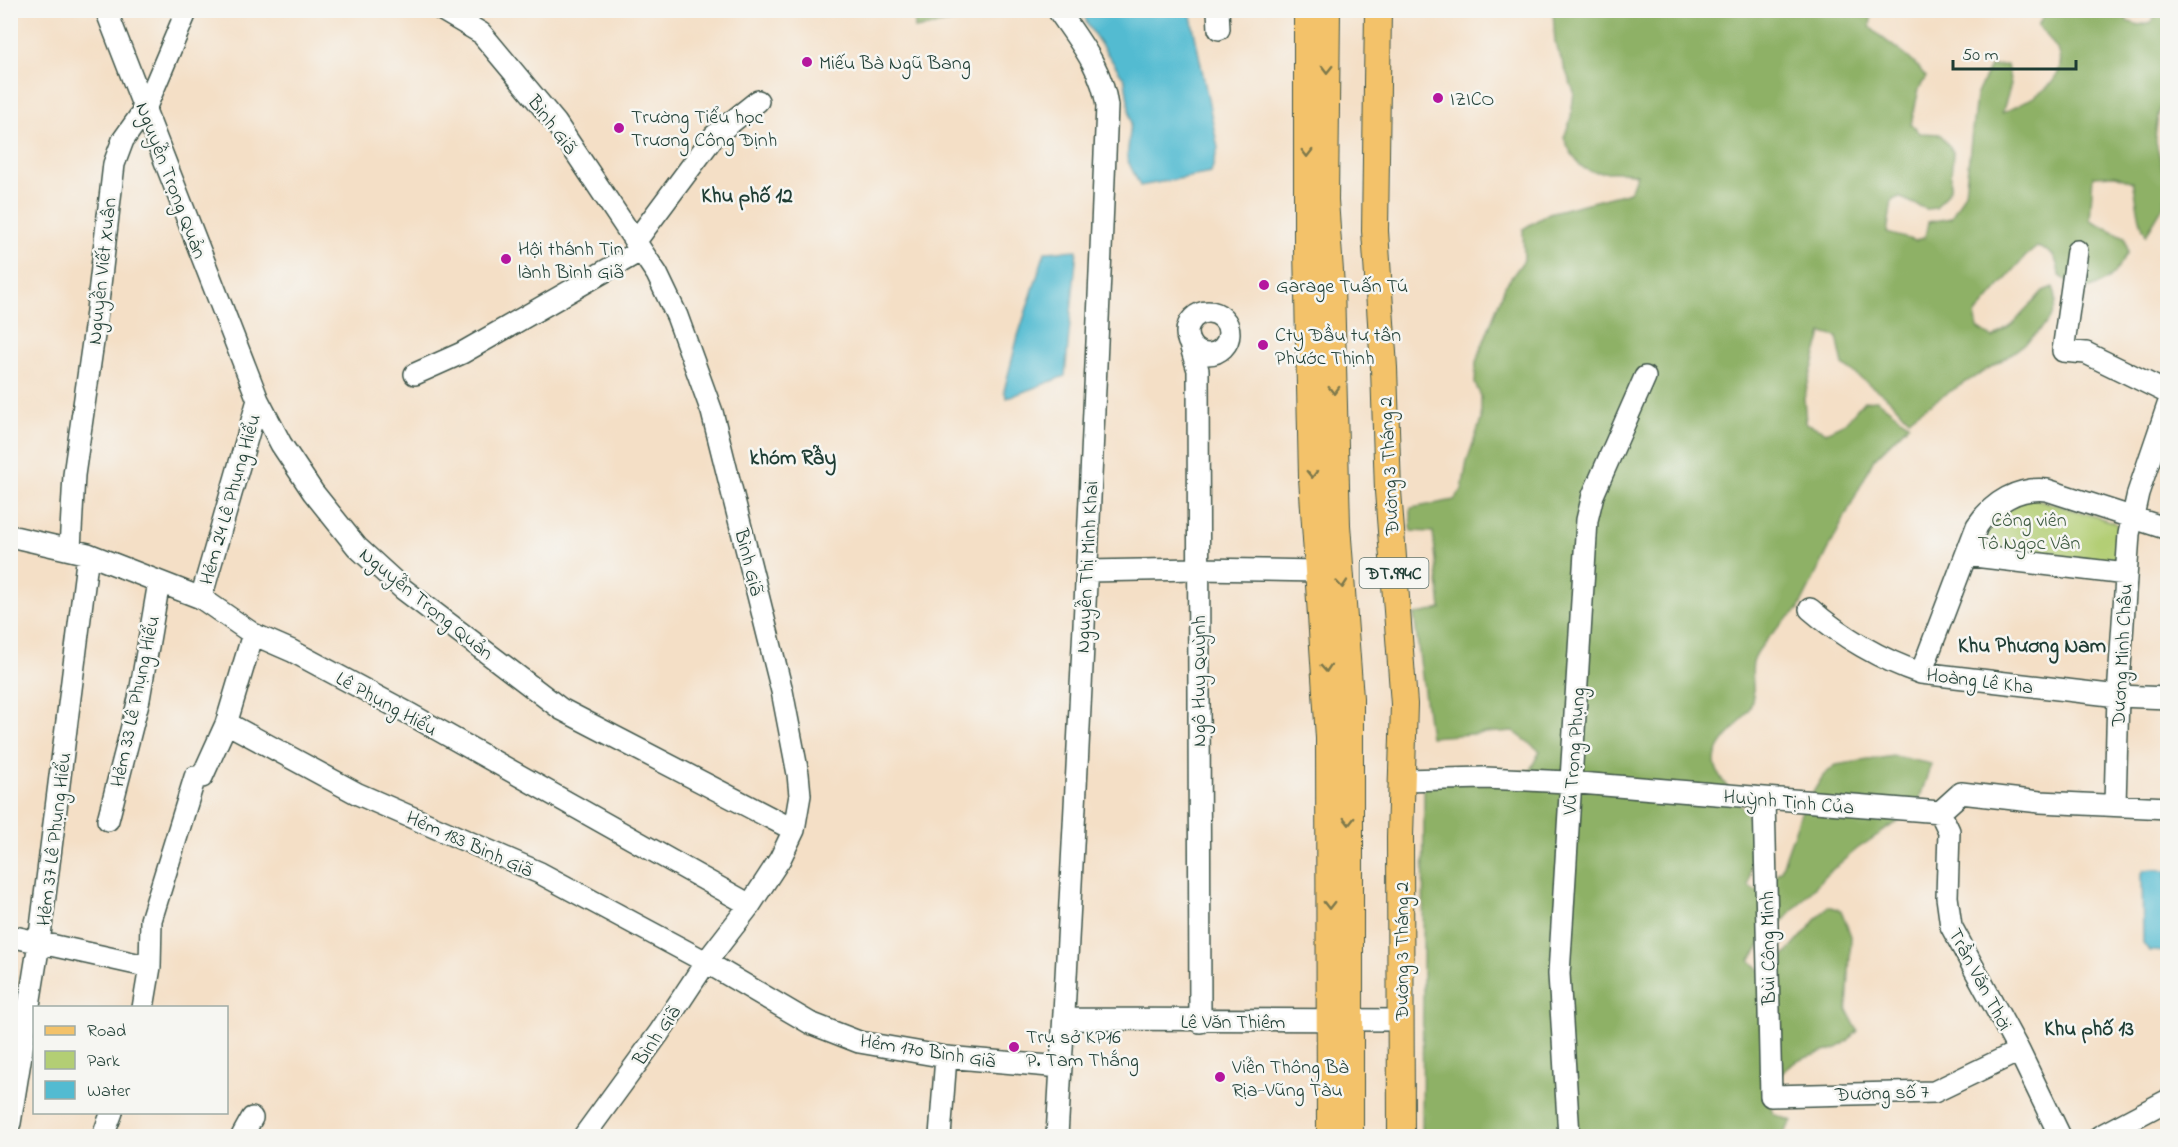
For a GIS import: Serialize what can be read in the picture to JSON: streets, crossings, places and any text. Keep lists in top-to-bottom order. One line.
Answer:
{"streets":{"main road":["Đường 3 Tháng 2","ĐT.994C"],"street":["Bình Giã","Nguyễn Trọng Quản","Nguyễn Viết Xuân","Hẻm 24 Lê Phụng Hiểu","Nguyễn Thị Minh Khai","Dương Minh Châu","Hoàng Lê Kha","Ngô Huy Quỳnh","Hẻm 33 Lê Phụng Hiểu","Lê Phụng Hiểu","Vũ Trọng Phụng","Huỳnh Tịnh Của","Hẻm 37 Lê Phụng Hiểu","Hẻm 183 Bình Giã","Bùi Công Minh","Trần Văn Thời","Lê Văn Thiêm","Hẻm 170 Bình Giã","Đường số 7"]},"crossings":[["Bình Giã","Nguyễn Trọng Quản"],["Bình Giã","Lê Phụng Hiểu"],["Bình Giã","Hẻm 183 Bình Giã"],["Bình Giã","Hẻm 170 Bình Giã"],["Nguyễn Trọng Quản","Nguyễn Viết Xuân"],["Nguyễn Trọng Quản","Hẻm 24 Lê Phụng Hiểu"],["Nguyễn Viết Xuân","Lê Phụng Hiểu"],["Nguyễn Viết Xuân","Hẻm 37 Lê Phụng Hiểu"],["Đường 3 Tháng 2","Huỳnh Tịnh Của"],["Đường 3 Tháng 2","Lê Văn Thiêm"],["Hẻm 24 Lê Phụng Hiểu","Lê Phụng Hiểu"],["Nguyễn Thị Minh Khai","Lê Văn Thiêm"],["Nguyễn Thị Minh Khai","Hẻm 170 Bình Giã"],["ĐT.994C","Lê Văn Thiêm"],["Dương Minh Châu","Hoàng Lê Kha"],["Ngô Huy Quỳnh","Lê Văn Thiêm"],["Hẻm 33 Lê Phụng Hiểu","Lê Phụng Hiểu"],["Lê Phụng Hiểu","Hẻm 37 Lê Phụng Hiểu"],["Vũ Trọng Phụng","Huỳnh Tịnh Của"],["Huỳnh Tịnh Của","Bùi Công Minh"],["Huỳnh Tịnh Của","Trần Văn Thời"],["Hẻm 183 Bình Giã","Hẻm 170 Bình Giã"],["Bùi Công Minh","Đường số 7"],["Trần Văn Thời","Đường số 7"]],"districts":["Khu phố 12","khóm Rẫy","Khu Phương Nam","Khu phố 13"],"parks":["Công viên Tô Ngọc Vân"],"places":["Miếu Bà Ngũ Bang","IZICO","Trường Tiểu học Trương Công Định","Hội thánh Tin lành Bình Giã","Garage Tuấn Tú","Cty Đầu tư tân Phước Thịnh","Trụ sở KP16 P. Tam Thắng","Viễn Thông Bà Rịa-Vũng Tàu"],"legend":["Road","Park","Water"],"scale_bar":"50 m"}
